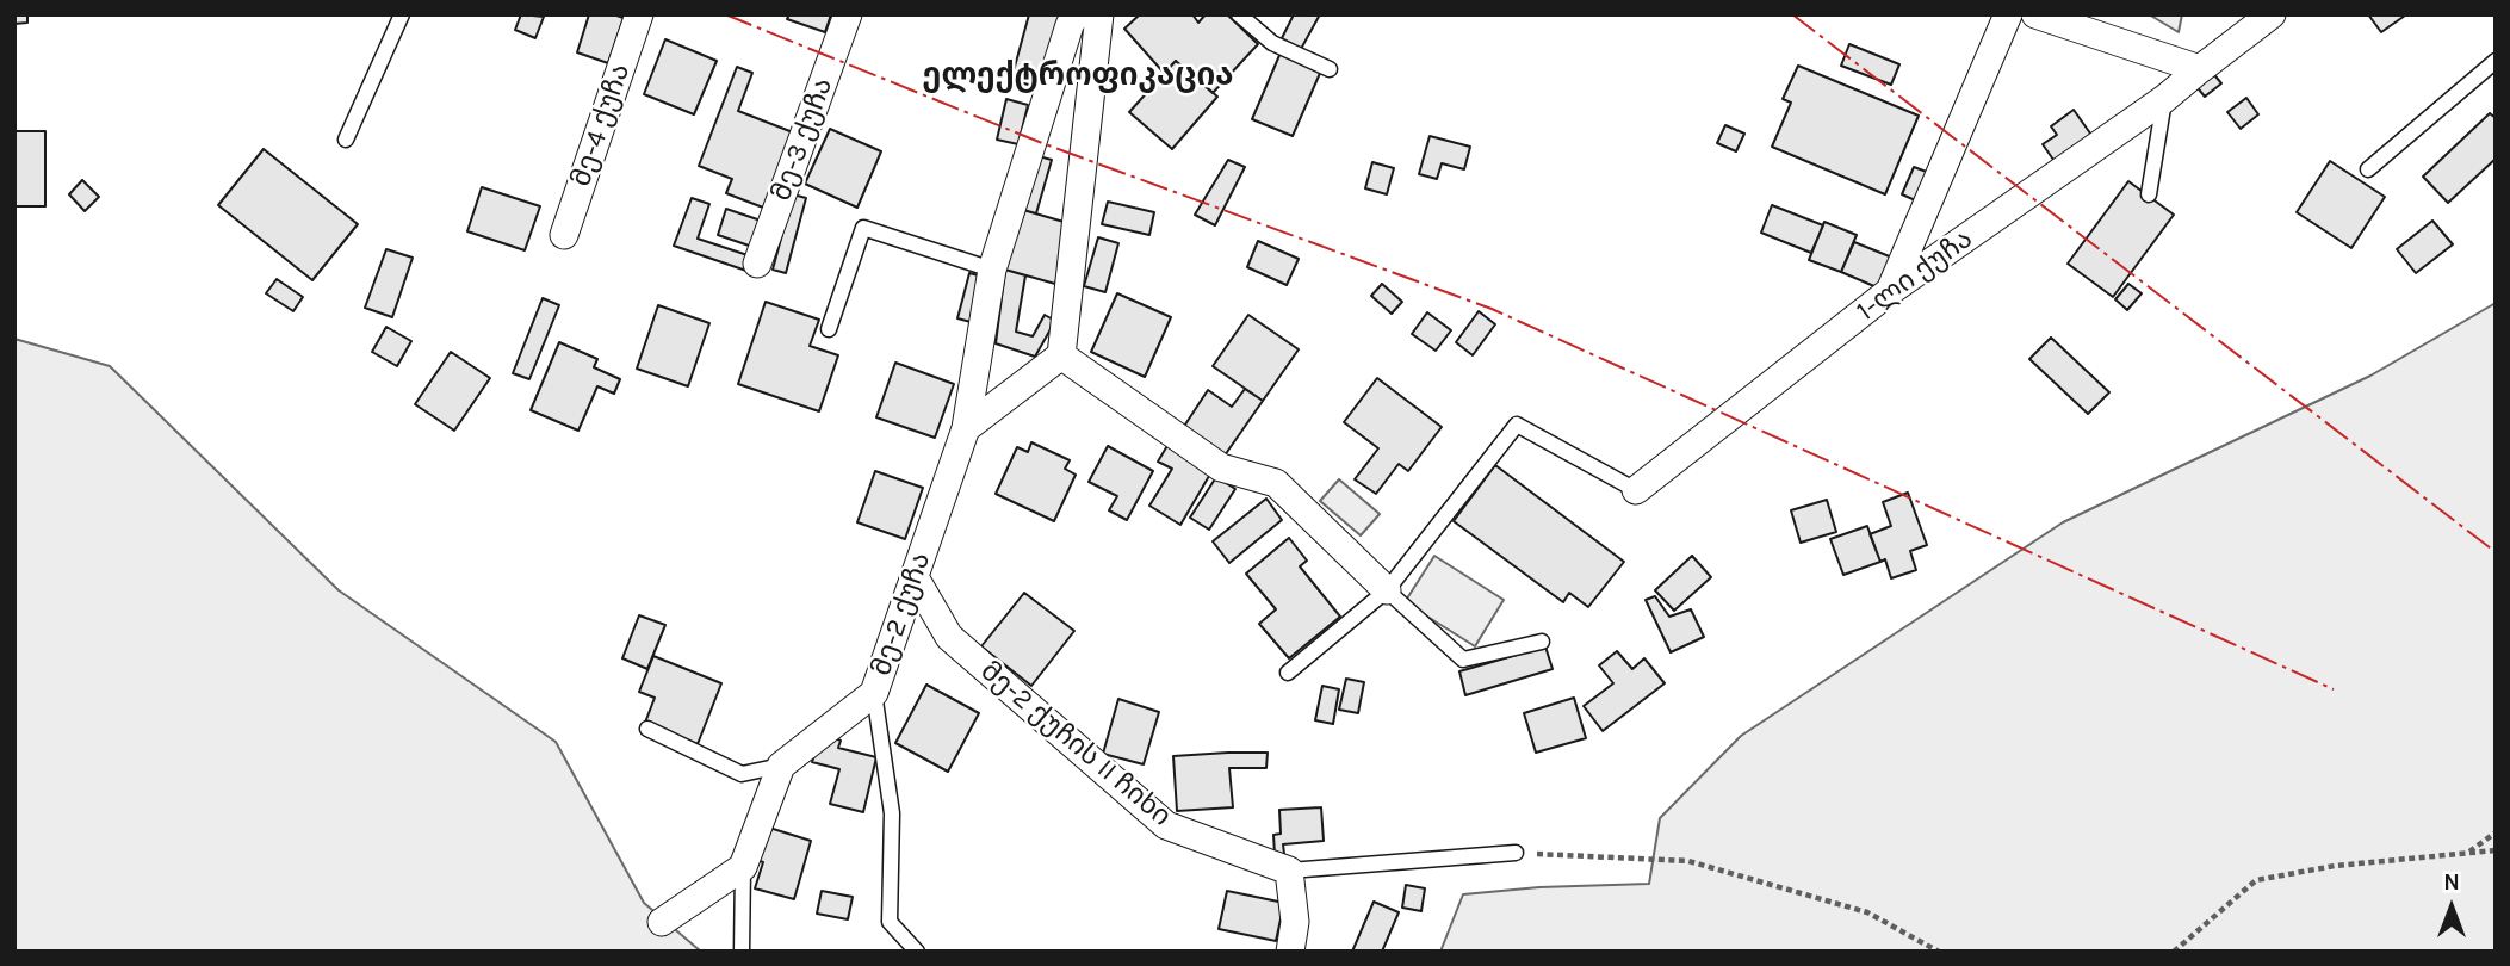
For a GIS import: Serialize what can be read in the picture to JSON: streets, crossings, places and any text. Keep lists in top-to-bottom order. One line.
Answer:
{"streets":{"street":["მე-4 ქუჩა","მე-3 ქუჩა","1-ლი ქუჩა","მე-2 ქუჩა","მე-2 ქუჩის II ჩიხი"]},"crossings":[["მე-2 ქუჩა","მე-2 ქუჩის II ჩიხი"]],"districts":["ელექტროფიკაცია"],"north":"top"}
